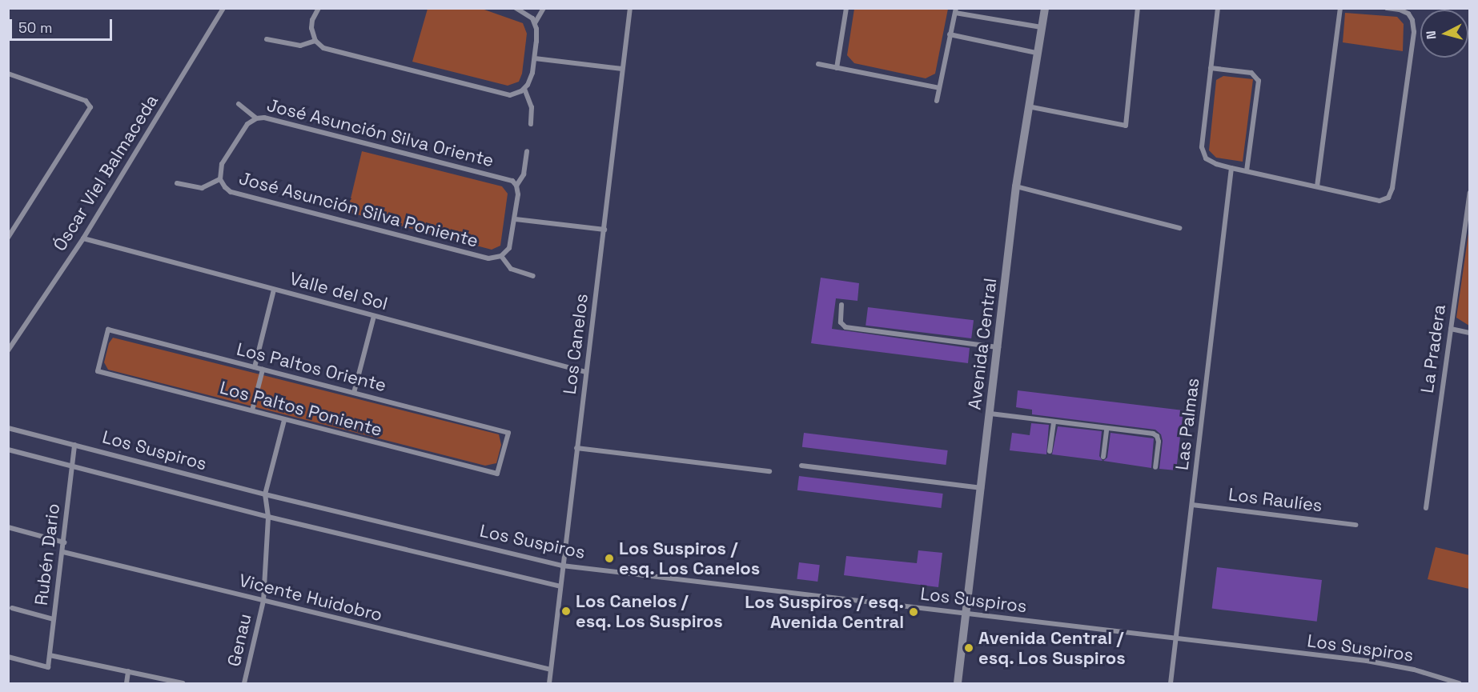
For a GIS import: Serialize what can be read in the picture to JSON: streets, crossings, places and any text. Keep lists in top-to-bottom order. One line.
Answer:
{"streets":{"street":["José Asunción Silva Oriente","Óscar Viel Balmaceda","José Asunción Silva Poniente","Valle del Sol","Los Canelos","Avenida Central","La Pradera","Los Paltos Oriente","Los Paltos Poniente","Las Palmas","Los Suspiros","Los Raulíes","Rubén Dario","Vicente Huidobro","Genau"]},"crossings":[["Óscar Viel Balmaceda","Valle del Sol"],["Valle del Sol","Los Canelos"],["Los Canelos","Los Suspiros"],["Los Canelos","Vicente Huidobro"],["Avenida Central","Los Suspiros"],["Los Paltos Oriente","Los Paltos Poniente"],["Las Palmas","Los Suspiros"],["Las Palmas","Los Raulíes"],["Los Suspiros","Rubén Dario"],["Los Suspiros","Genau"],["Rubén Dario","Vicente Huidobro"],["Vicente Huidobro","Genau"]],"places":["Los Suspiros / esq. Los Canelos","Los Canelos / esq. Los Suspiros","Los Suspiros / esq. Avenida Central","Avenida Central / esq. Los Suspiros"],"scale_bar":"50 m","north":"left"}
